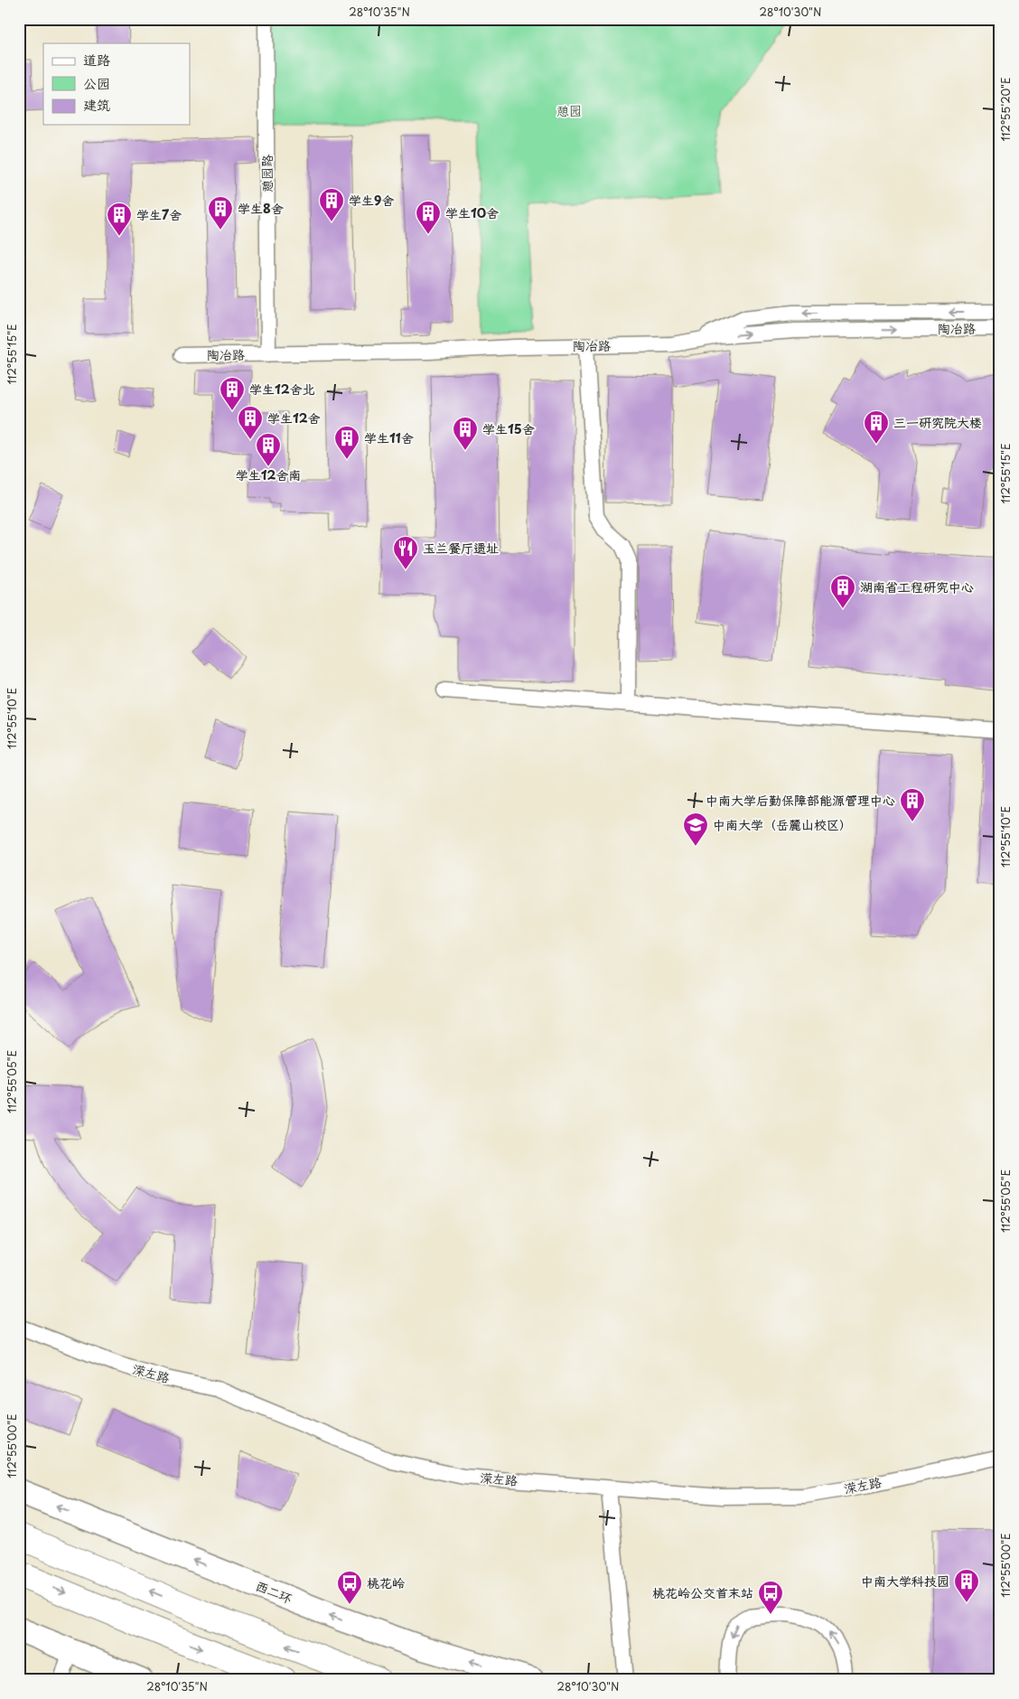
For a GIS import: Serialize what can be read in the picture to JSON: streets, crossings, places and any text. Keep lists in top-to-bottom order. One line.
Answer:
{"streets":{"main road":["西二环"],"street":["憩园路","陶冶路","溁左路"]},"crossings":[["憩园路","陶冶路"]],"one_way":["西二环"],"parks":["憩园"],"places":{"building":["学生9舍","学生8舍","学生10舍","学生7舍","学生12舍北","学生12舍","三一研究院大楼","学生15舍","学生11舍","学生12舍南","湖南省工程研究中心","中南大学后勤保障部能源管理中心","中南大学科技园"],"restaurant":["玉兰餐厅遗址"],"school or university":["中南大学（岳麓山校区）"],"bus stop":["桃花岭","桃花岭公交首末站"]},"legend":["道路","公园","建筑"],"coordinates":["28°10'35\"N","28°10'30\"N","112°55'20\"E","112°55'15\"E","112°55'10\"E","112°55'05\"E","112°55'00\"E"]}
